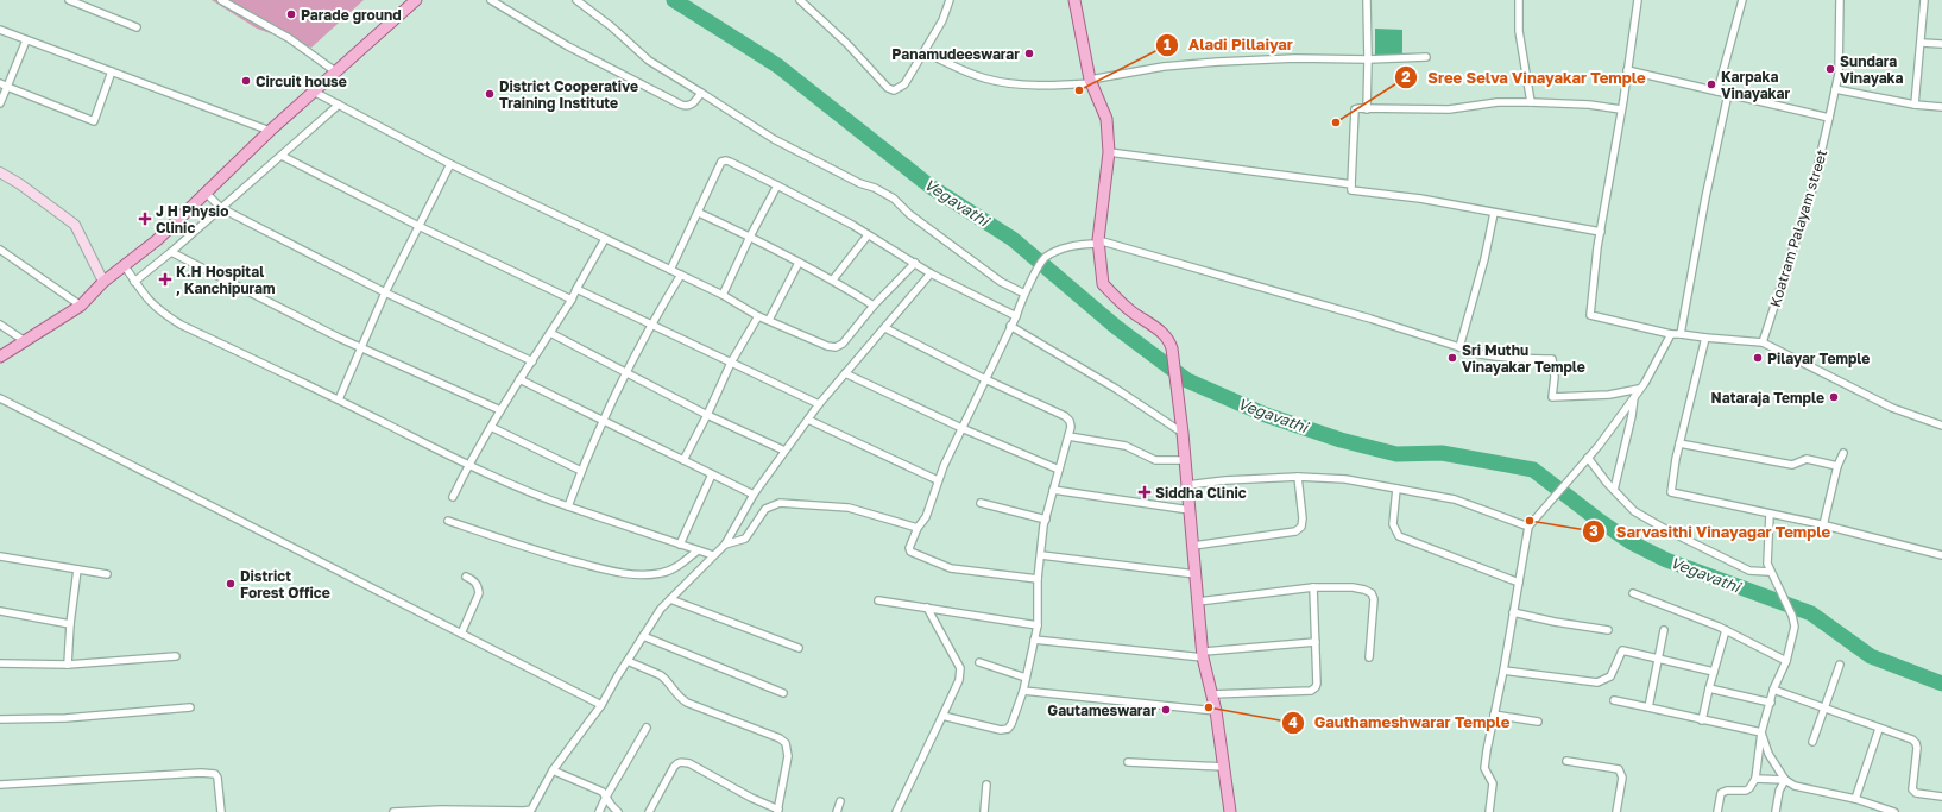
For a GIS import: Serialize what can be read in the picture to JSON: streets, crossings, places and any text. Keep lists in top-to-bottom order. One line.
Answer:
{"streets":{"street":["Koatram Palayam street"]},"water":["Vegavathi"],"places":{"other":["Parade ground","Panamudeeswarar","Sundara Vinayaka","Circuit house","Karpaka Vinayakar","Aladi Pillaiyar","District Cooperative Training Institute","Sree Selva Vinayakar Temple","Sri Muthu Vinayakar Temple","Pilayar Temple","Nataraja Temple","Sarvasithi Vinayagar Temple","District Forest Office","Gauthameshwarar Temple","Gautameswarar"],"health":["J H Physio Clinic","K.H Hospital , Kanchipuram","Siddha Clinic"]}}
